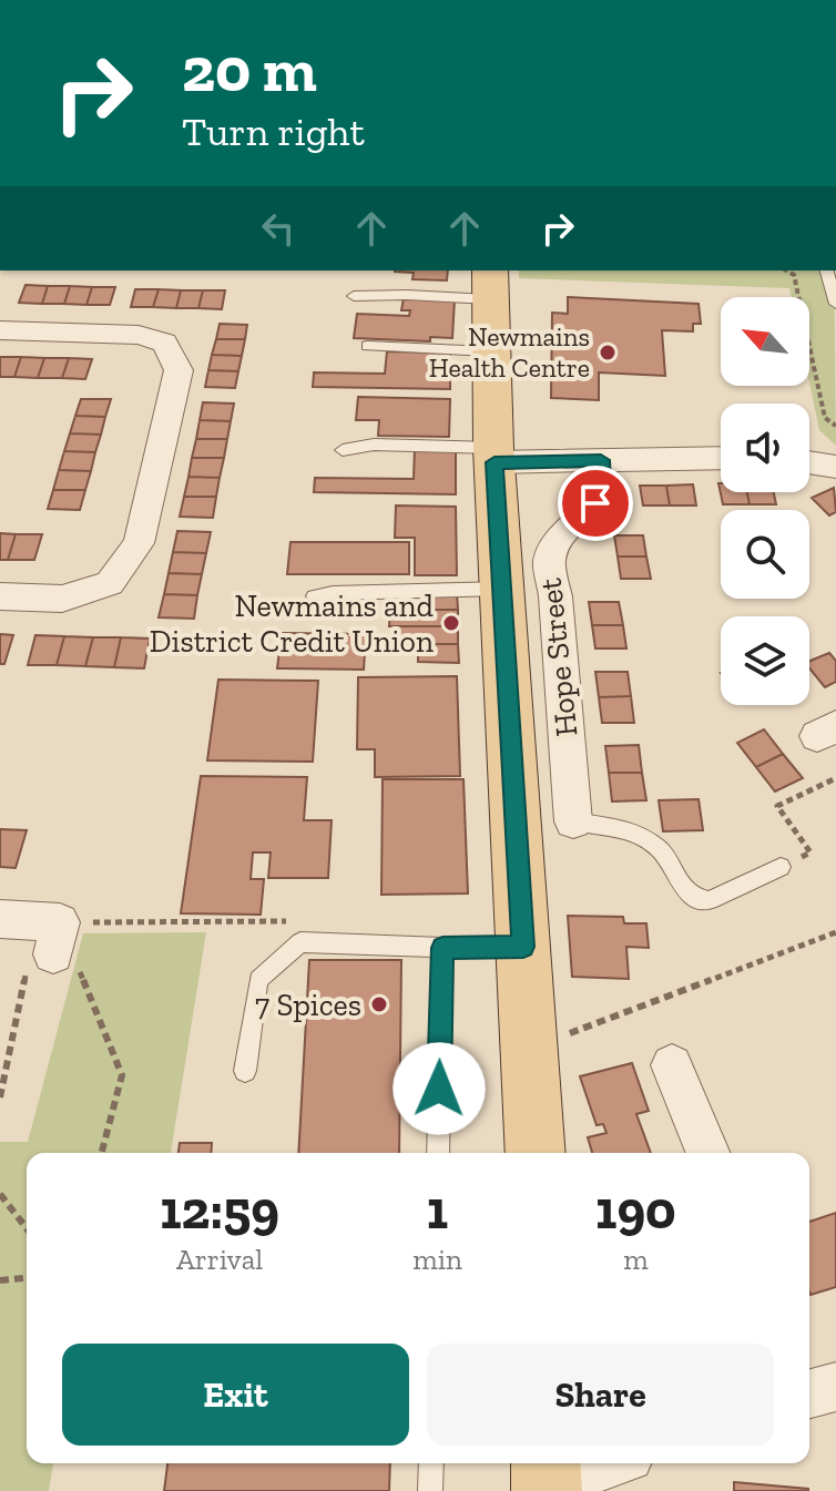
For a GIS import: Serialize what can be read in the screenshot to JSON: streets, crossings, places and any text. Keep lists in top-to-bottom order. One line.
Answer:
{"streets":{"street":["Hope Street"]},"places":["Newmains Health Centre","Newmains and District Credit Union","7 Spices"],"north":"top left","page":{"turn":["20 m","Turn right"],"eta":["12:59","Arrival","1","min","190","m"],"buttons":["Exit","Share"]}}
